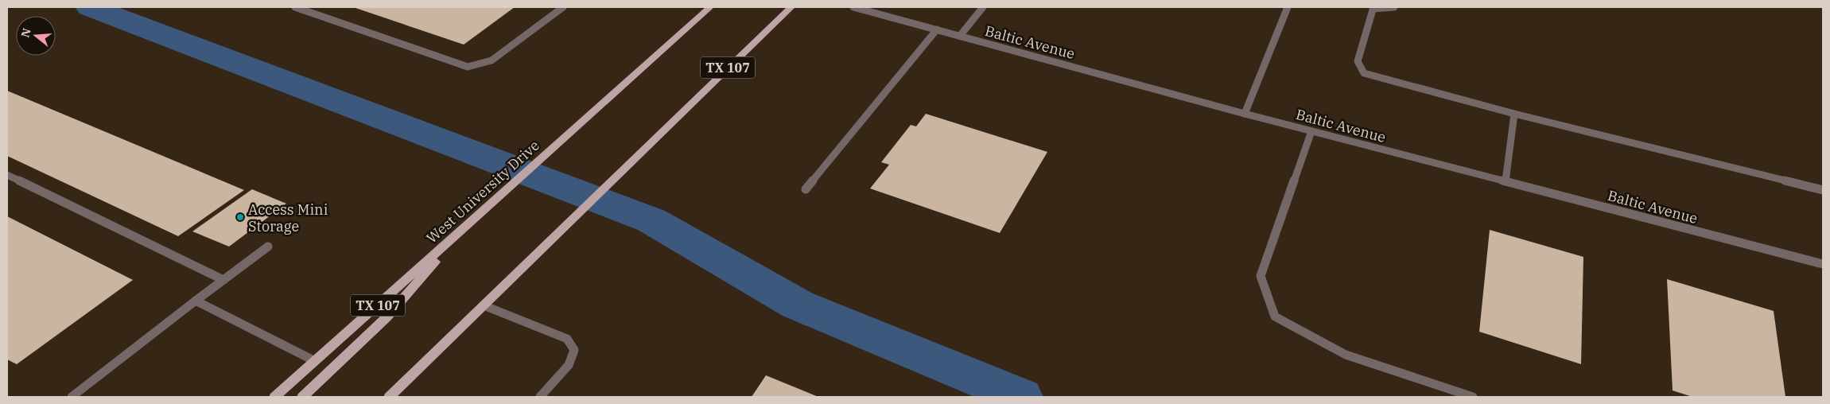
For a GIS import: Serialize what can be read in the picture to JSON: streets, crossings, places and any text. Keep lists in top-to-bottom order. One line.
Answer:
{"streets":{"main road":["TX 107","West University Drive"],"street":["Baltic Avenue"]},"places":["Access Mini Storage"],"north":"left"}
